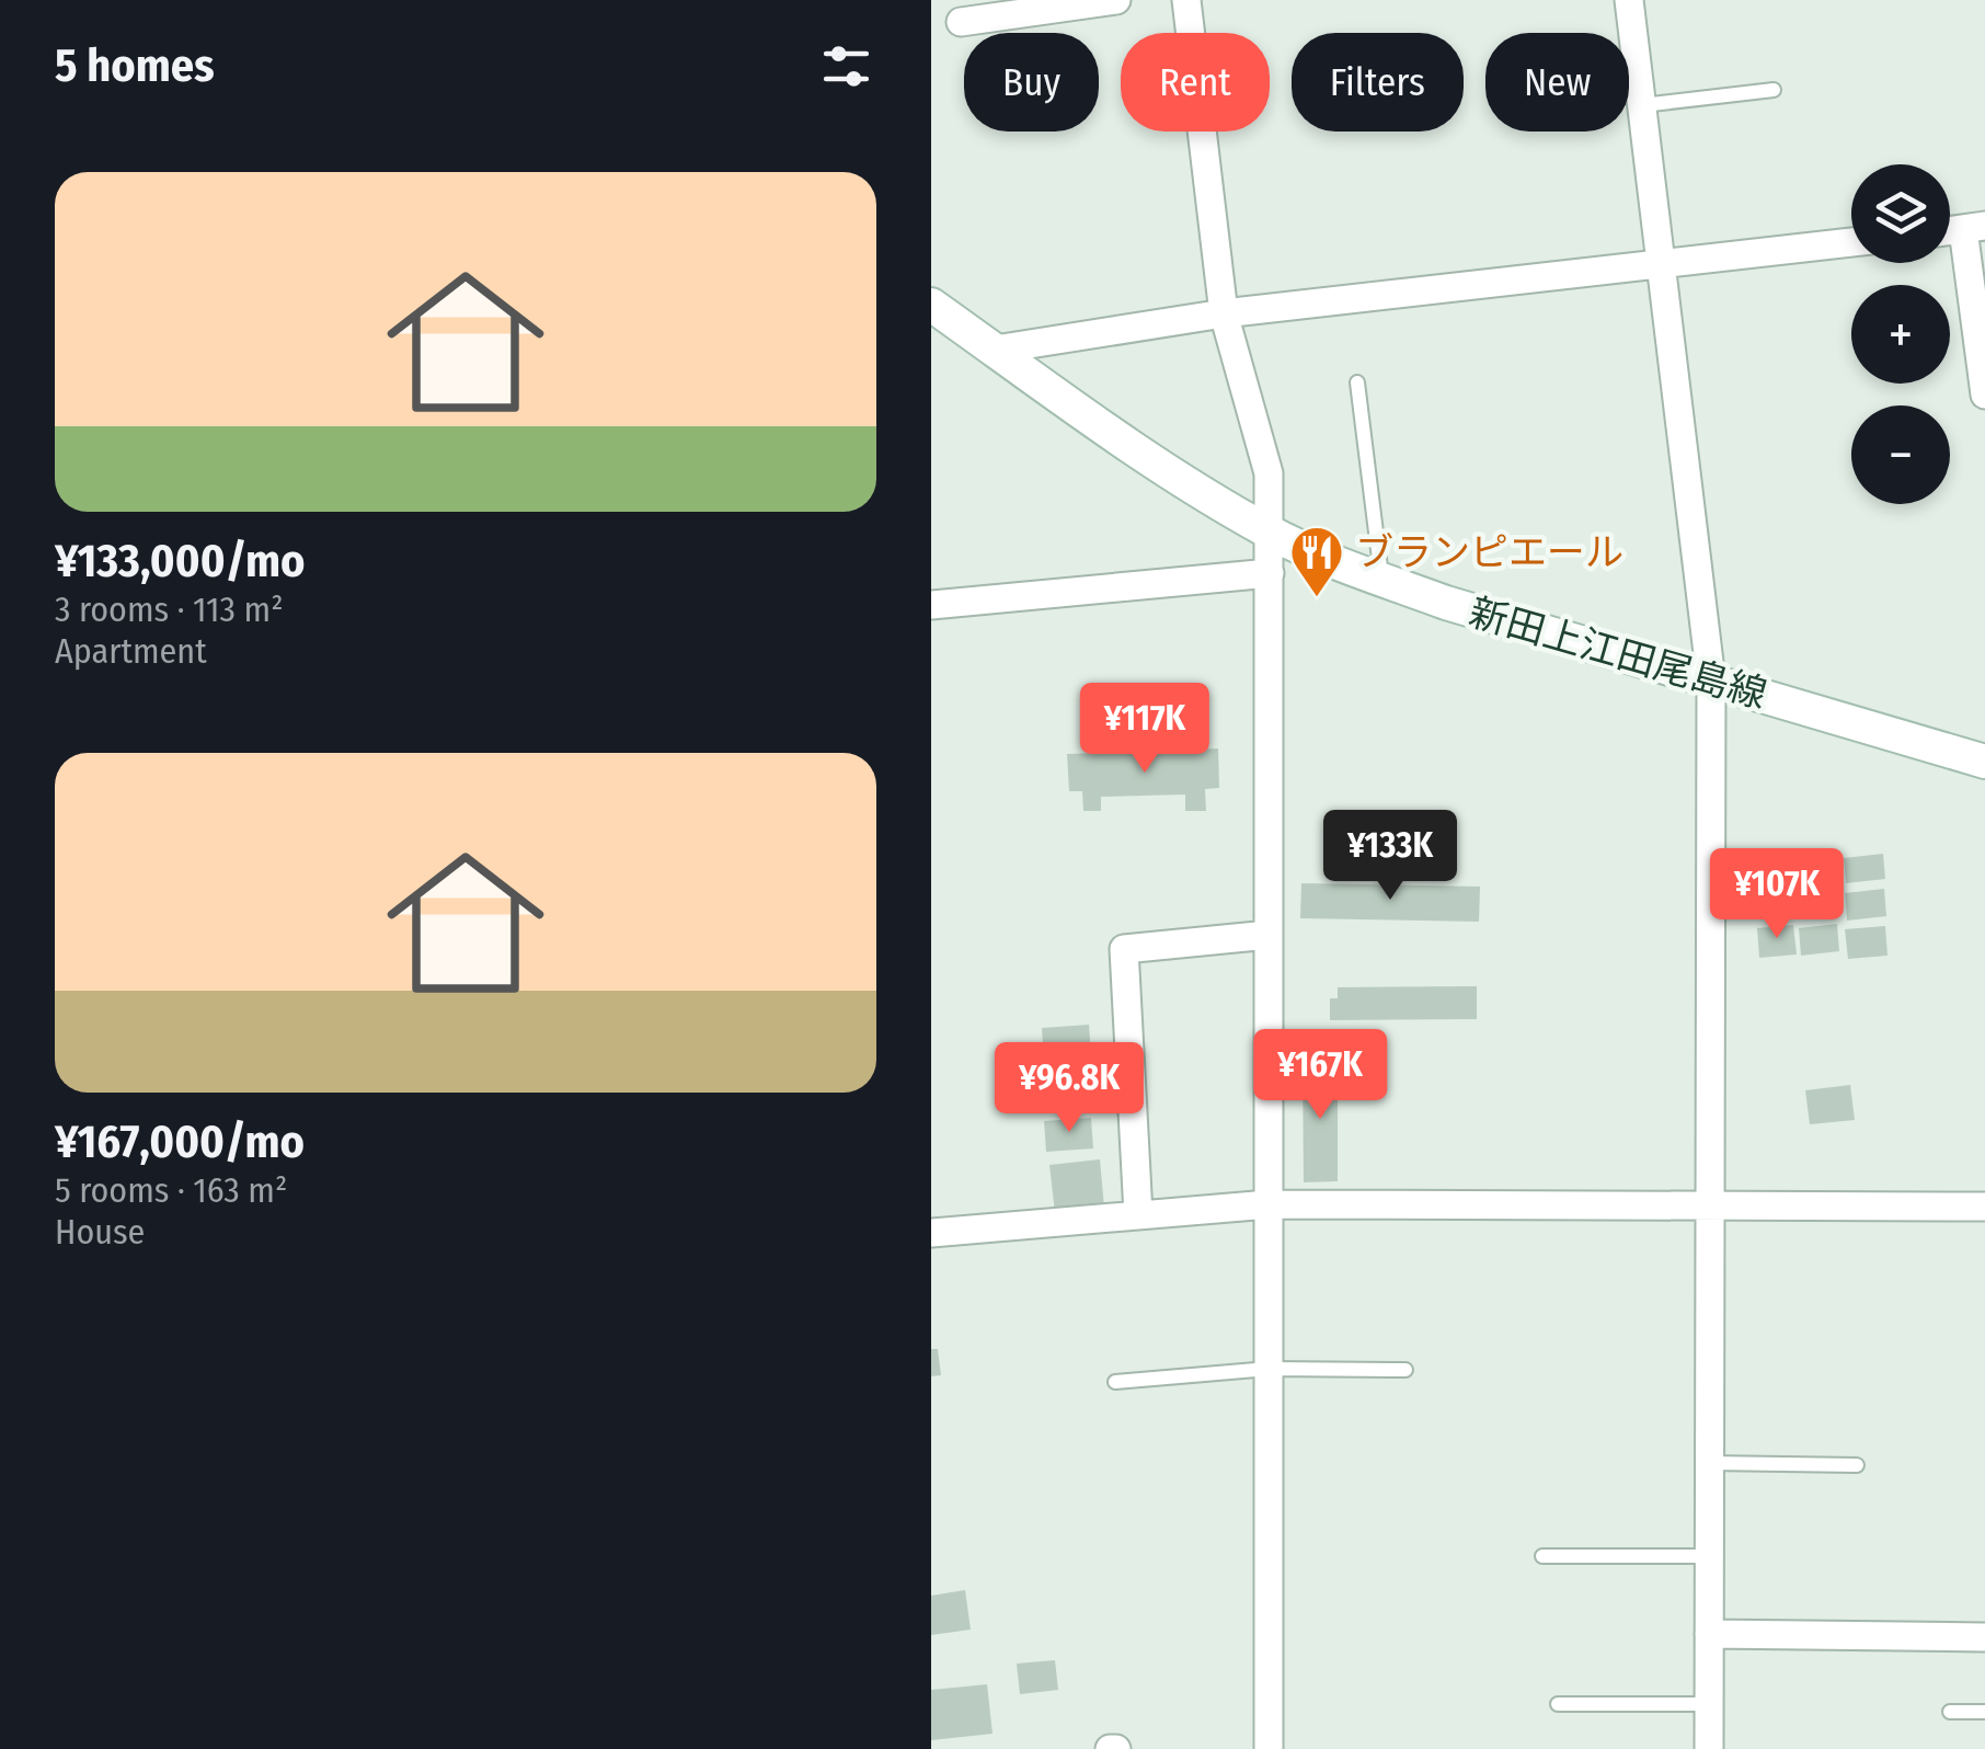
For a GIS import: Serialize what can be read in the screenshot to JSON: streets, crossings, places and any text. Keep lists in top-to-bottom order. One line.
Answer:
{"streets":{"main road":["新田上江田尾島線"]},"places":{"restaurant":["ブランピエール"]},"page":{"heading":"5 homes","chip":["Buy","Rent","Filters","New"],"list":[{"name":"¥133,000/mo","note":"3 rooms · 113 m² · Apartment"},{"name":"¥167,000/mo","note":"5 rooms · 163 m² · House"}],"map_buttons":["+","−"],"price":["¥117K","¥133K","¥107K","¥167K","¥96.8K"]}}
